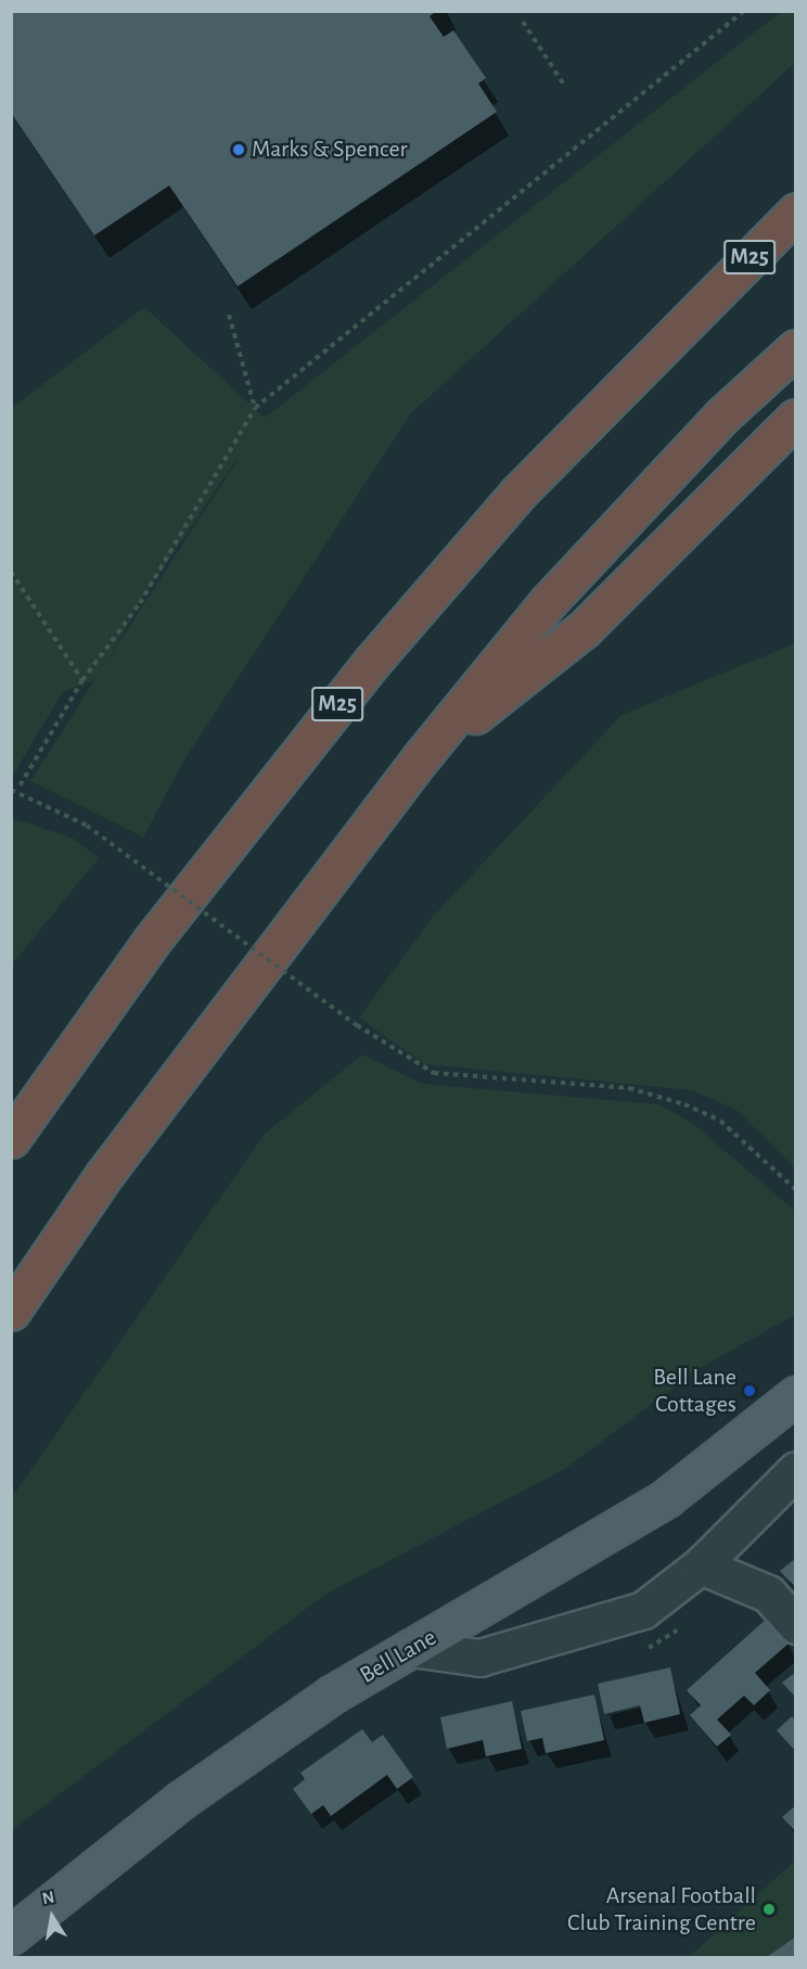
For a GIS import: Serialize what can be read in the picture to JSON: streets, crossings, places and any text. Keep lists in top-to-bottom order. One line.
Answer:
{"streets":{"highway":["M25"],"main road":["Bell Lane"]},"places":["Marks & Spencer","Bell Lane Cottages","Arsenal Football Club Training Centre"],"north":"top"}
